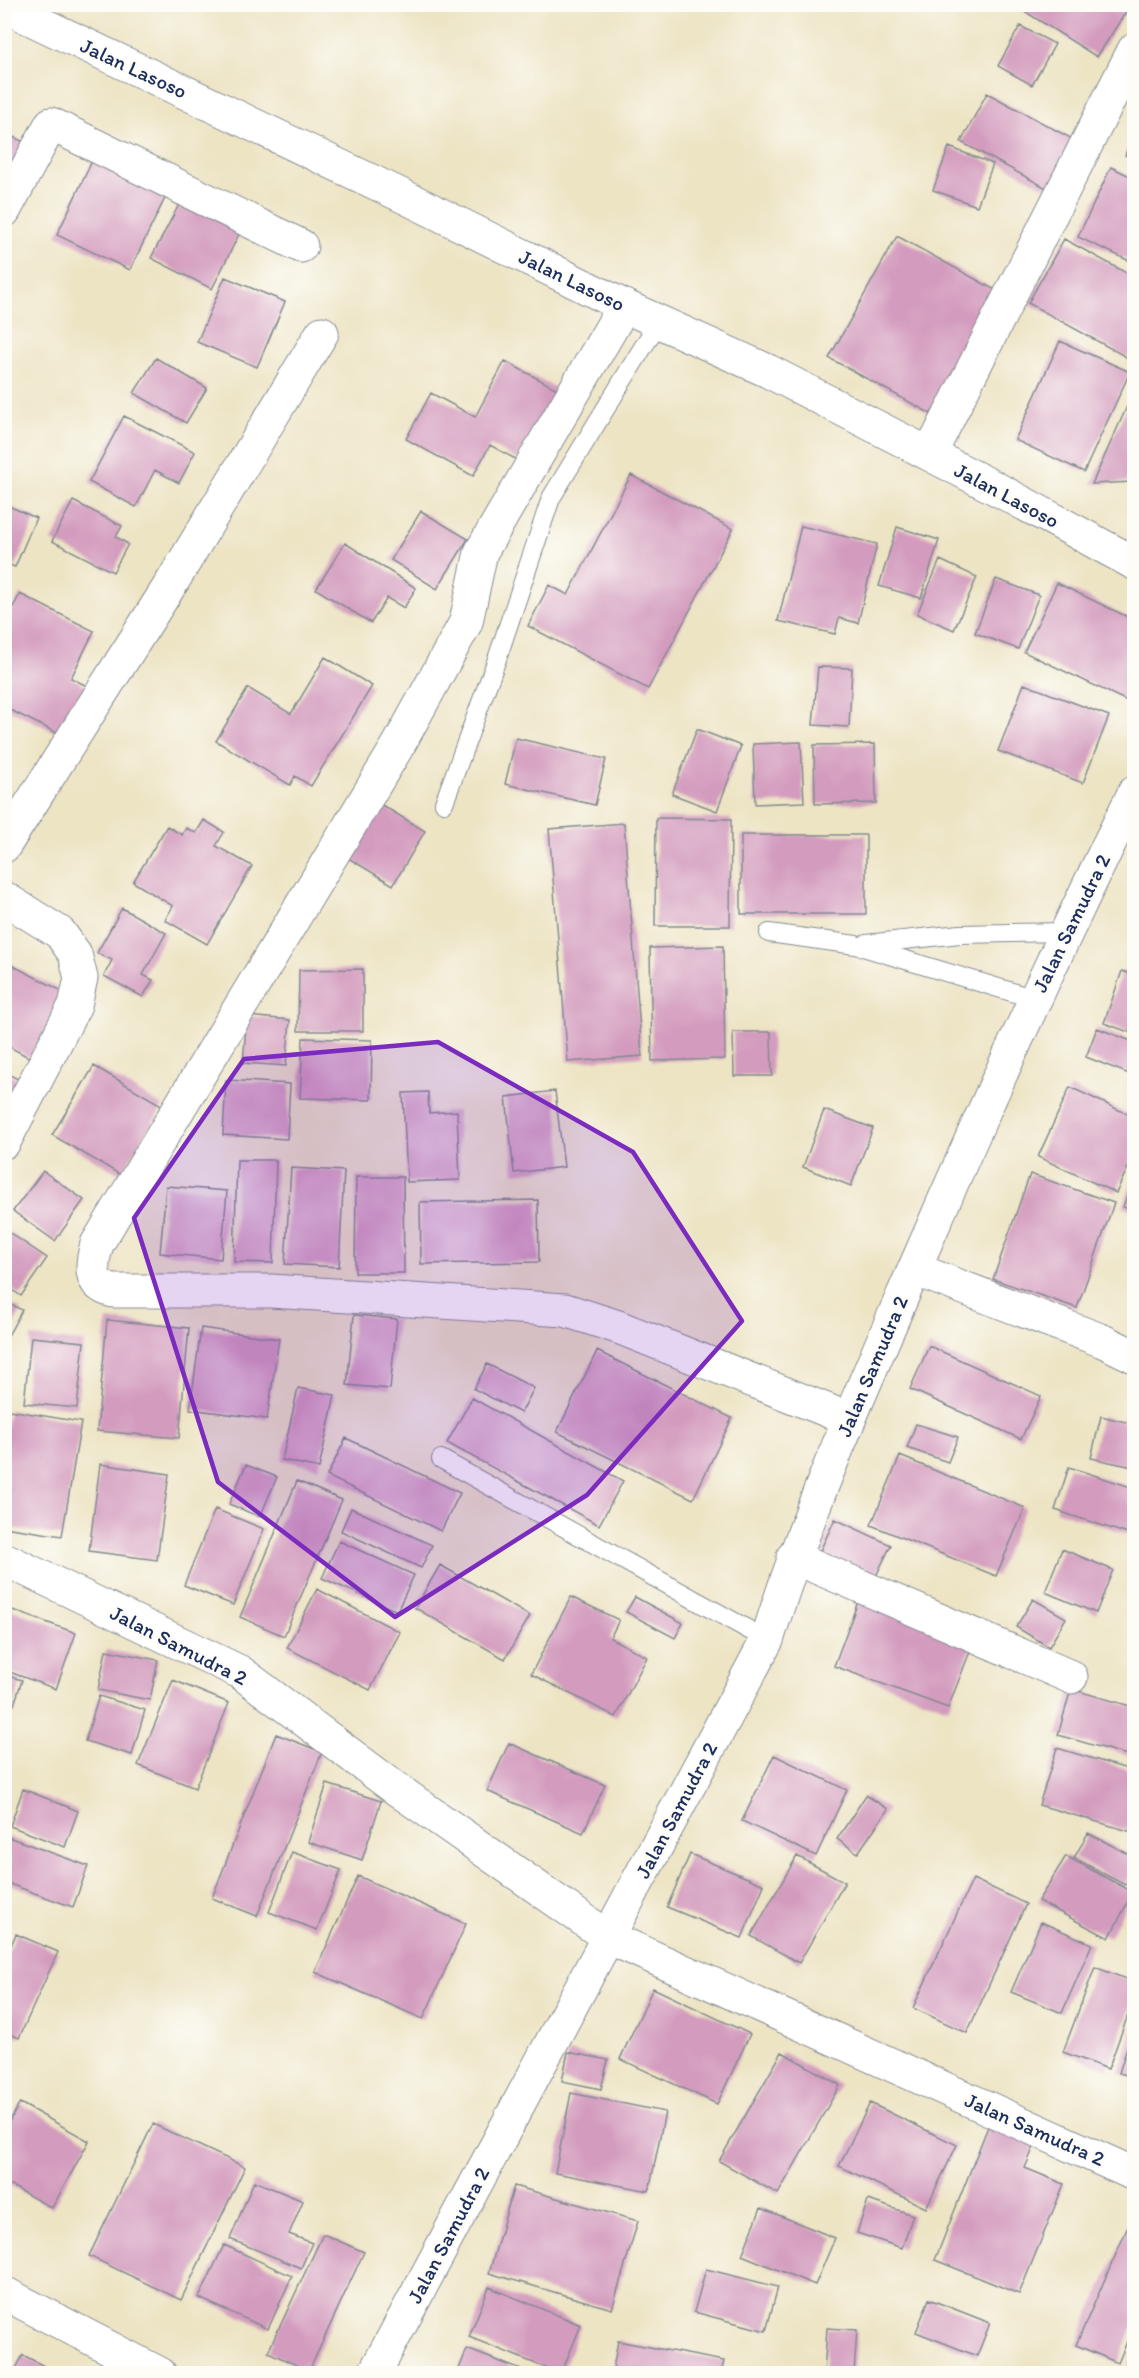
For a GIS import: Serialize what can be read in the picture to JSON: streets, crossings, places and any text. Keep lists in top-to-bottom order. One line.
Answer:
{"streets":{"street":["Jalan Lasoso","Jalan Samudra 2"]}}
